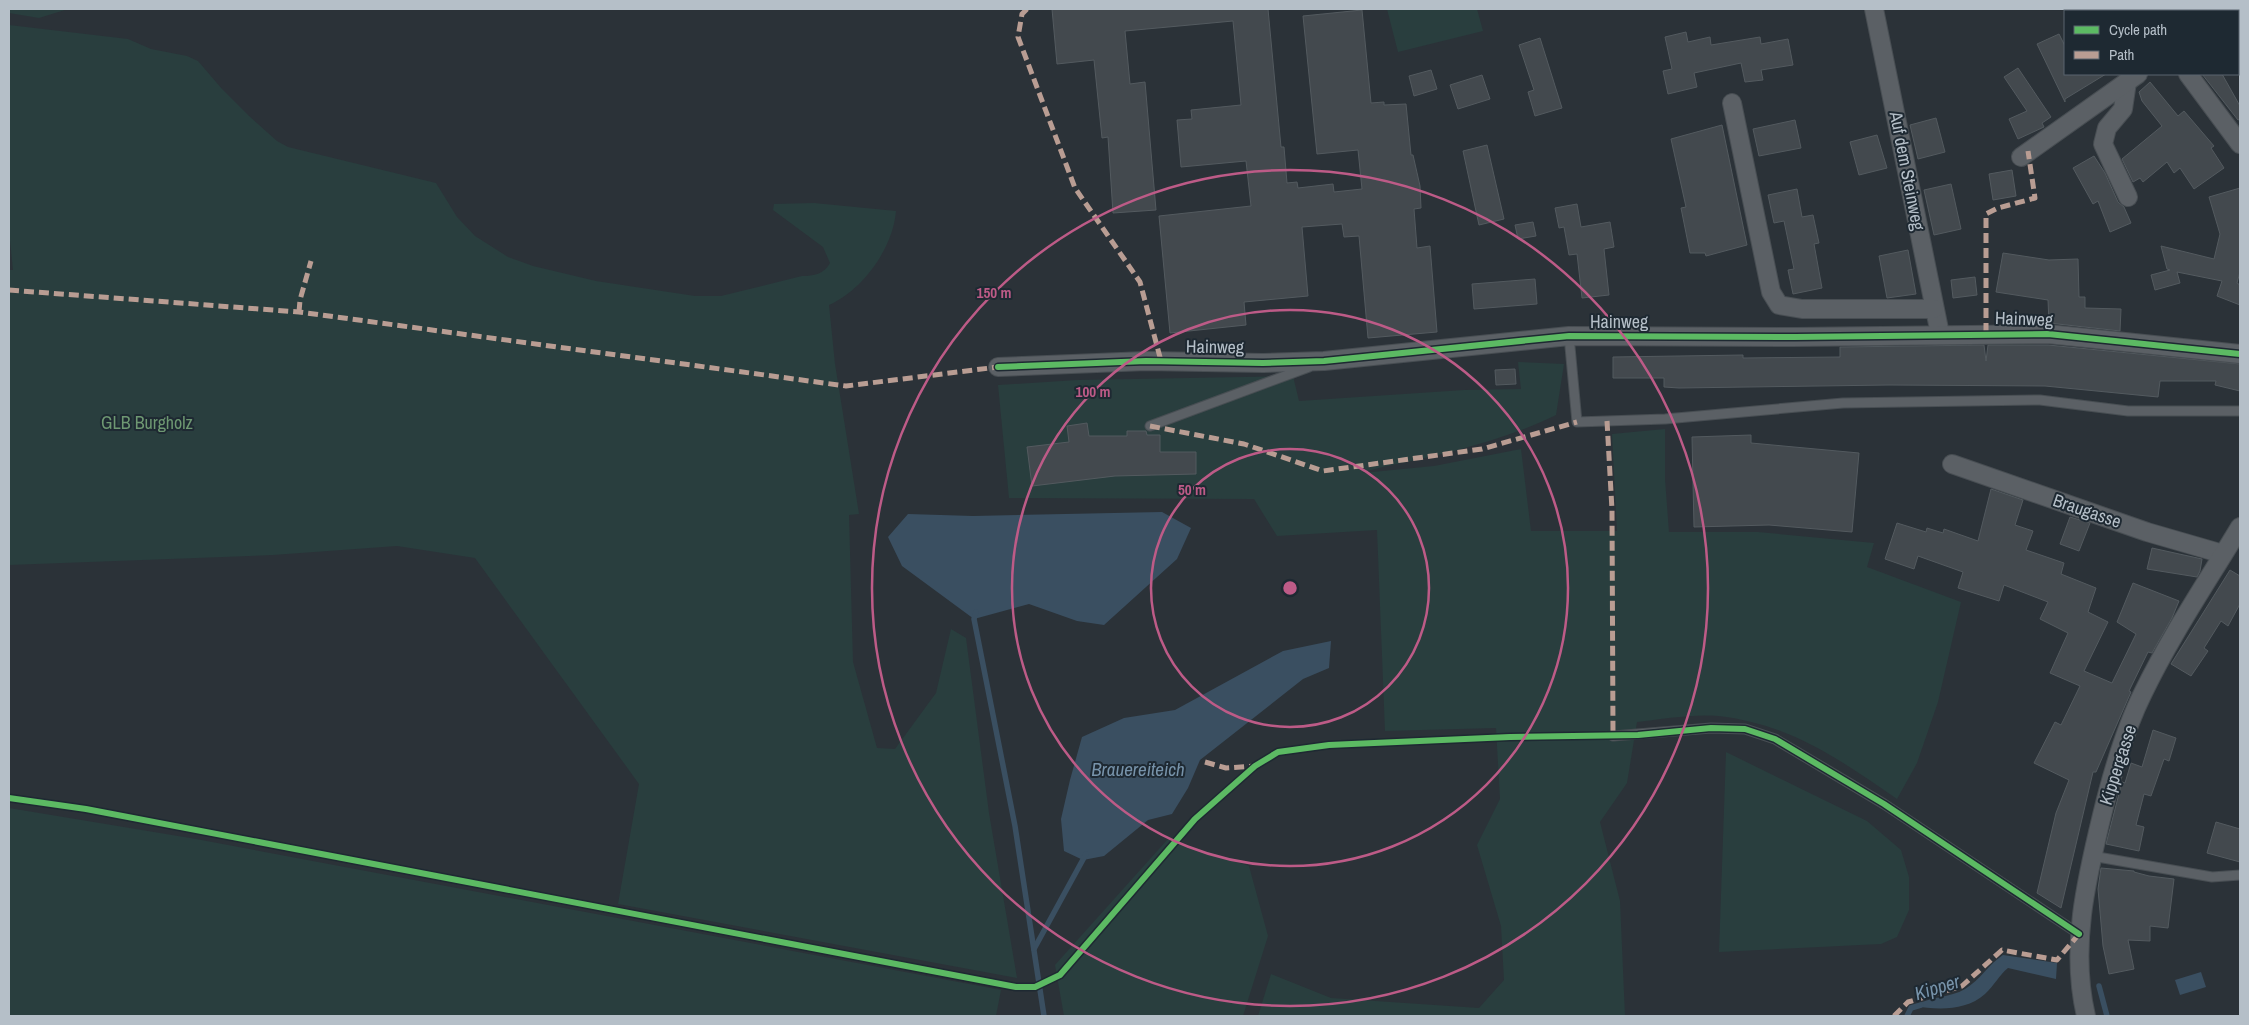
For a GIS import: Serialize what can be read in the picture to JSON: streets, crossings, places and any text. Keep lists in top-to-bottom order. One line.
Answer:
{"streets":{"street":["Auf dem Steinweg","Hainweg","Braugasse","Kippergasse"]},"crossings":[["Auf dem Steinweg","Hainweg"],["Braugasse","Kippergasse"]],"water":["Brauereiteich","Kipper"],"parks":["GLB Burgholz"],"legend":["Cycle path","Path"],"rings":["150 m","100 m","50 m"]}
